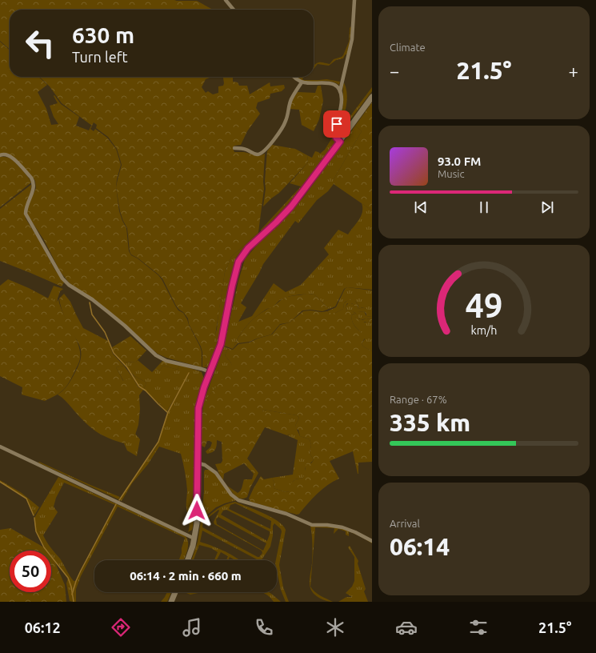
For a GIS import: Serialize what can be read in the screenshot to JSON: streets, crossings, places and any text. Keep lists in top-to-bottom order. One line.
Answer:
{"page":{"tile":["Climate",["Range · 67%","335 km"],["Arrival","06:14"]],"turn":["630 m","Turn left"],"heat":["−","21.5°","+"],"song":["93.0 FM","Music"],"limit":"50","trip":"06:14 · 2 min · 660 m","tabs":["06:12","21.5°"],"gauge":["49","km/h"]}}
